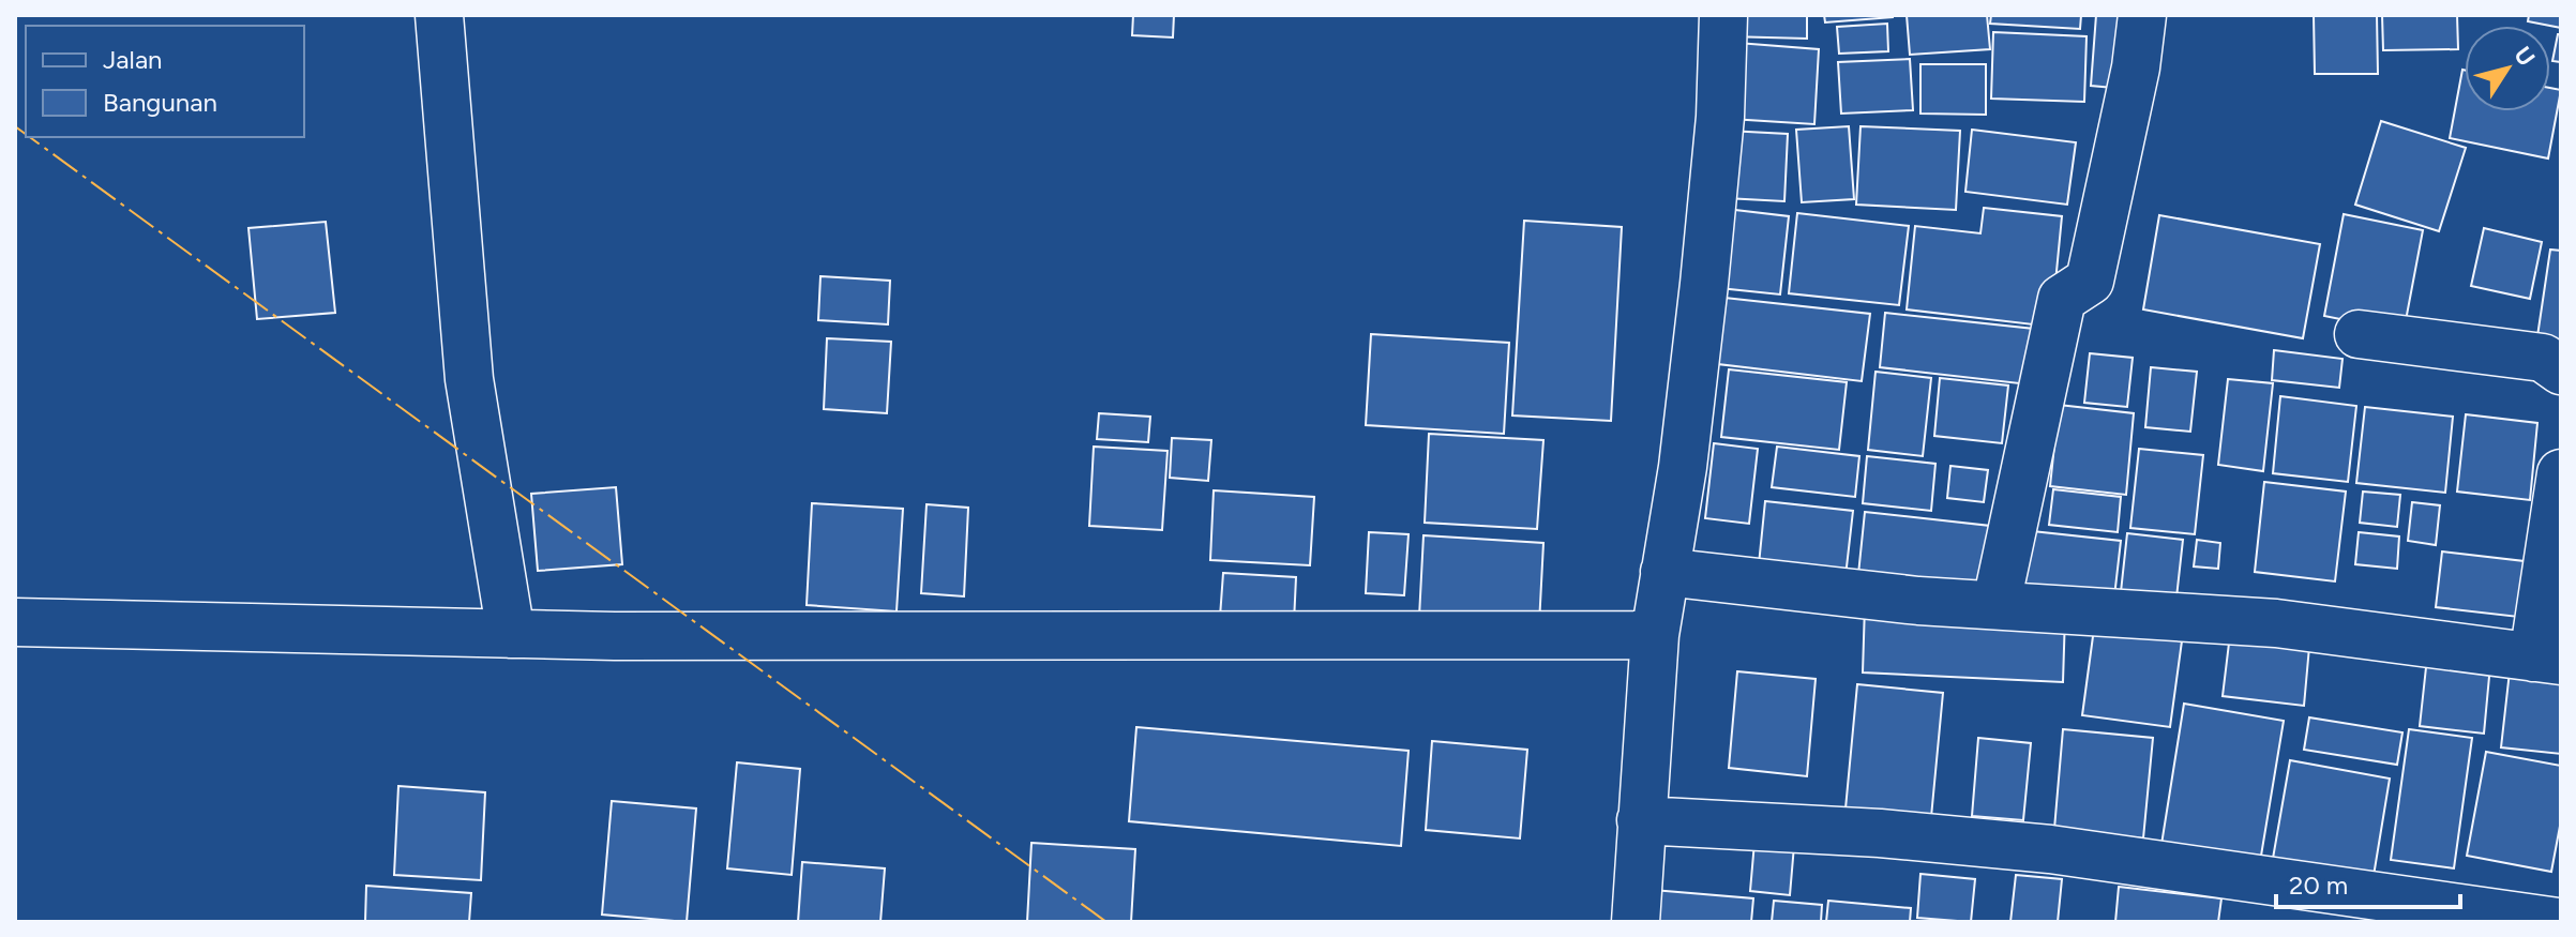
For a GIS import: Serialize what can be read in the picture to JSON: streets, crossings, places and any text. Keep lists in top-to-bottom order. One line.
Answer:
{"legend":["Jalan","Bangunan"],"scale_bar":"20 m","north":"top right"}
